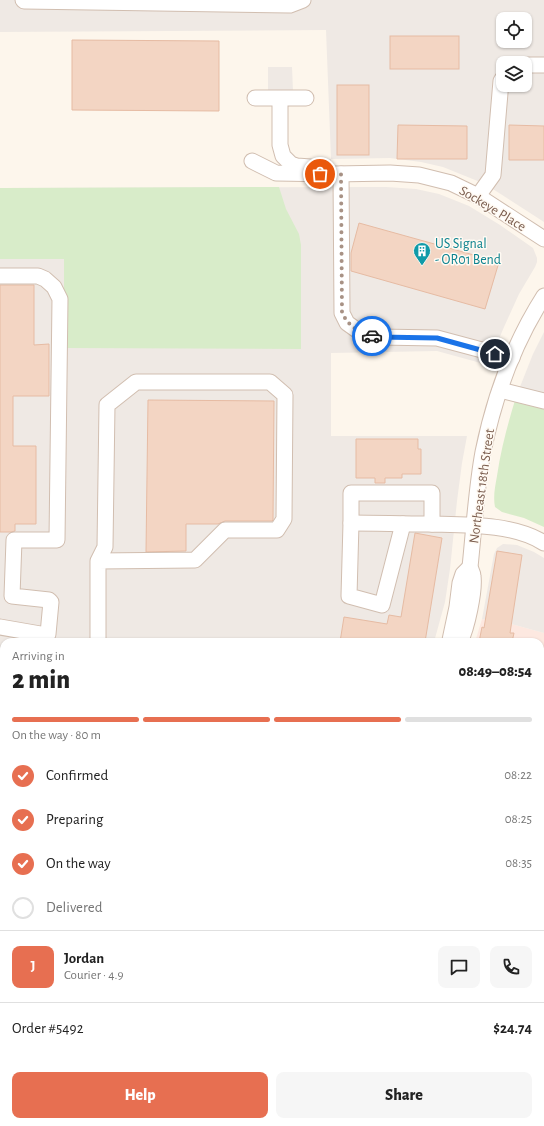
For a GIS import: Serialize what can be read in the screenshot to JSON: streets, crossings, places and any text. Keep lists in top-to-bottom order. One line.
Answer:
{"streets":{"street":["Sockeye Place","Northeast 18th Street"]},"places":{"building":["US Signal - OR01 Bend"]},"page":{"heading":["2 min","Arriving in","08:49–08:54"],"panel":["Jordan","Courier · 4.9","Order #5492","$24.74"],"bar":"On the way · 80 m","list":[["Confirmed","08:22"],["Preparing","08:25"],["On the way","08:35"],"Delivered"],"round":"J","buttons":["Help","Share"]}}
